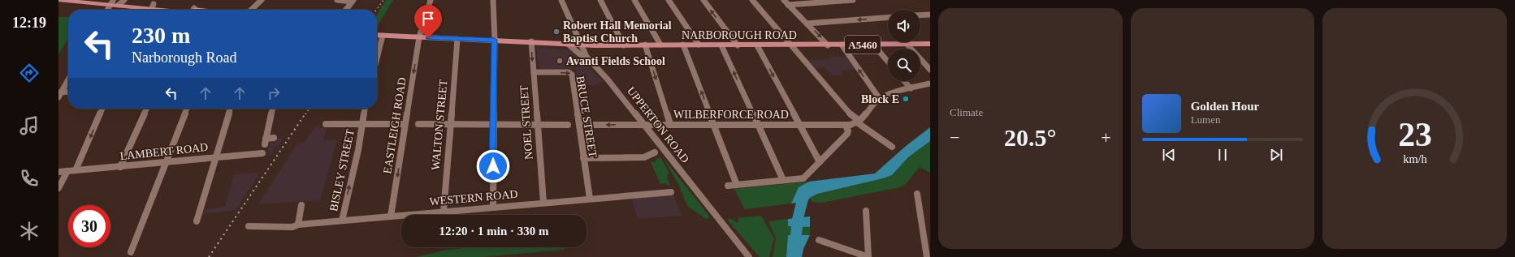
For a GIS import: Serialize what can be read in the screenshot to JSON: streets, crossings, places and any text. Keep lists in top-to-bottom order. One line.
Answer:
{"streets":{"main road":["NARBOROUGH ROAD","A5460"],"street":["WILBERFORCE ROAD","BRUCE STREET","NOEL STREET","WALTON STREET","UPPERTON ROAD","EASTLEIGH ROAD","LAMBERT ROAD","BISLEY STREET","WESTERN ROAD"]},"crossings":[["NARBOROUGH ROAD","NOEL STREET"],["NARBOROUGH ROAD","WALTON STREET"],["NARBOROUGH ROAD","UPPERTON ROAD"],["NARBOROUGH ROAD","EASTLEIGH ROAD"],["WILBERFORCE ROAD","BRUCE STREET"],["WILBERFORCE ROAD","UPPERTON ROAD"],["BRUCE STREET","NOEL STREET"],["BRUCE STREET","WESTERN ROAD"],["NOEL STREET","WESTERN ROAD"],["WALTON STREET","WESTERN ROAD"],["EASTLEIGH ROAD","WESTERN ROAD"],["BISLEY STREET","WESTERN ROAD"]],"one_way":["EASTLEIGH ROAD","BISLEY STREET"],"places":["Robert Hall Memorial Baptist Church","Avanti Fields School","Block E"],"page":{"tabs":"12:19","tile":"Climate","turn":["230 m","Narborough Road"],"song":["Golden Hour","Lumen"],"heat":["−","20.5°","+"],"limit":"30","trip":"12:20 · 1 min · 330 m","gauge":["23","km/h"]}}
